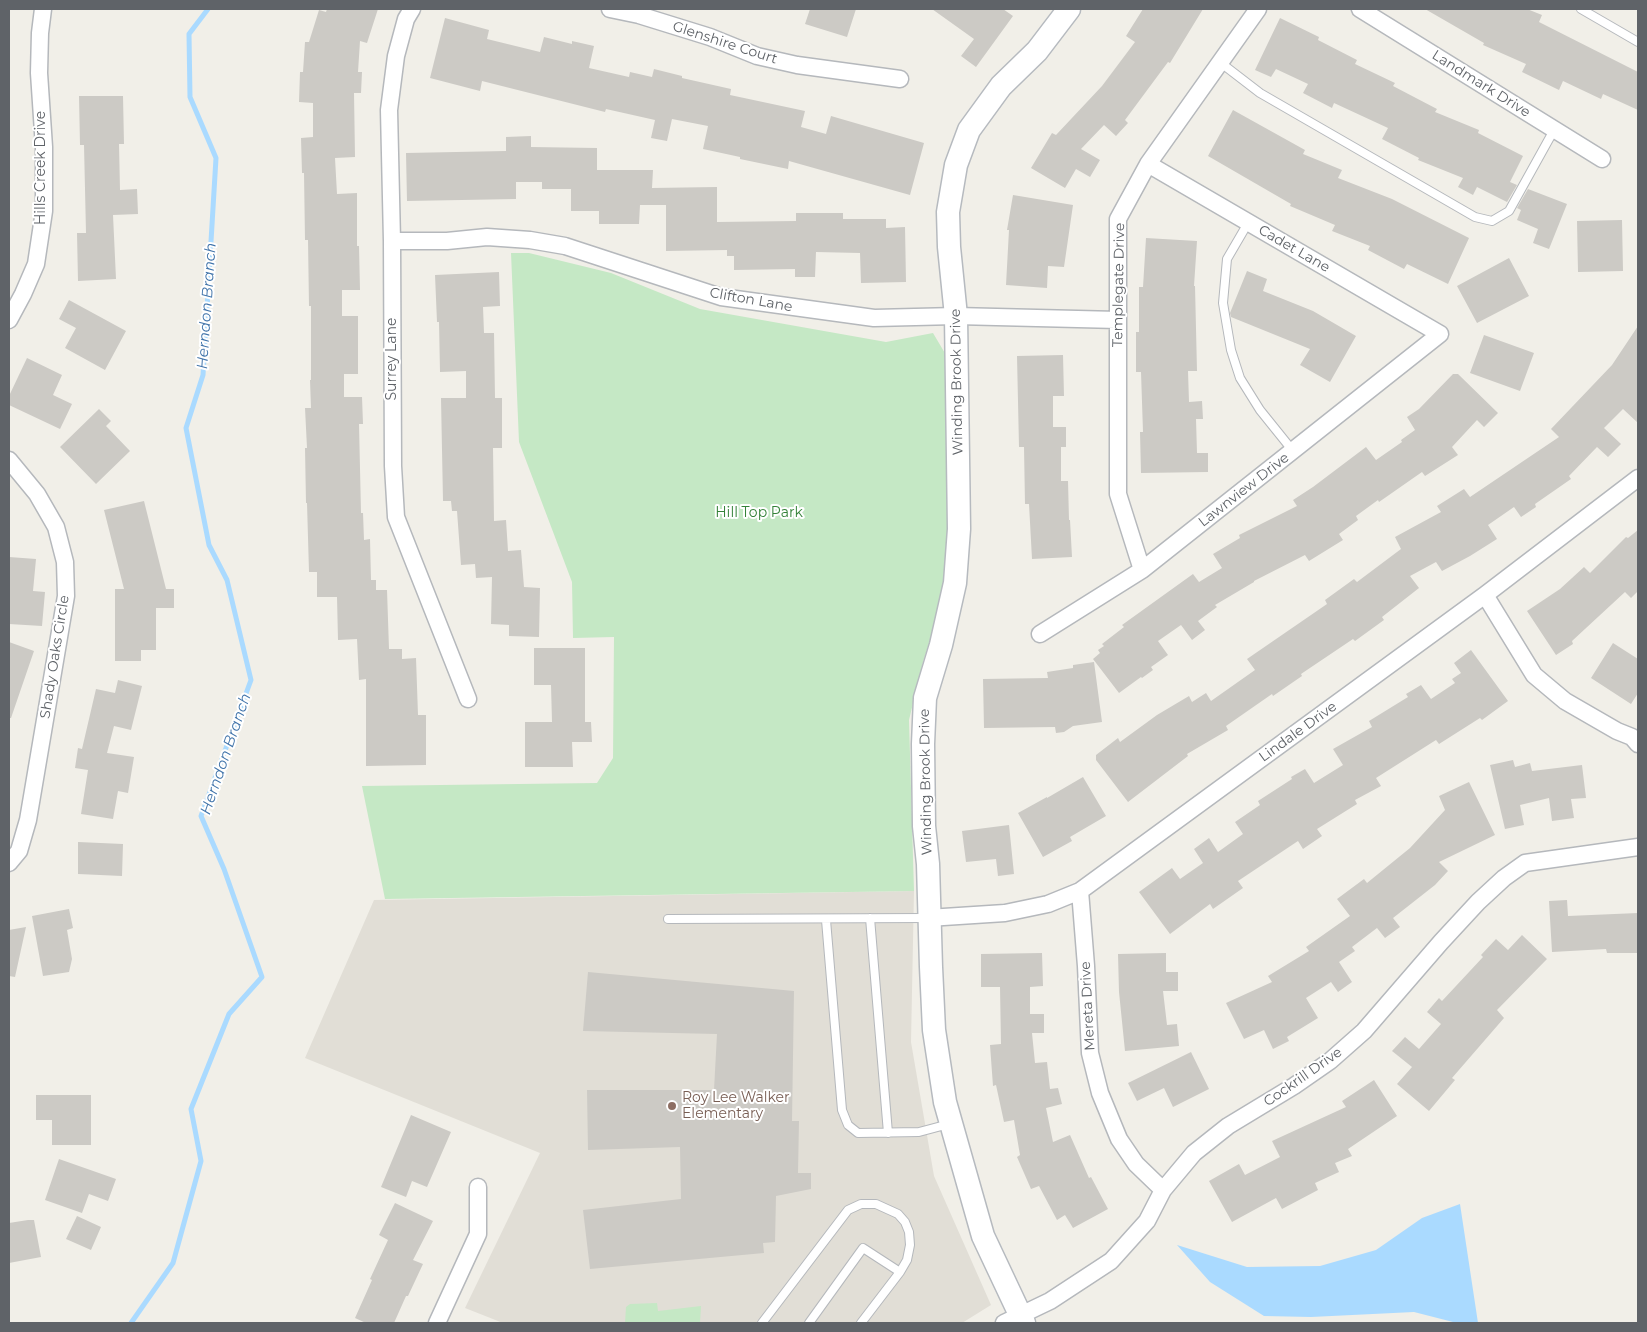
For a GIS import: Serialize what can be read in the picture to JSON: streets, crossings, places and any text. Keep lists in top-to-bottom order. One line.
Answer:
{"streets":{"street":["Glenshire Court","Landmark Drive","Hills Creek Drive","Cadet Lane","Templegate Drive","Clifton Lane","Surrey Lane","Winding Brook Drive","Lawnview Drive","Shady Oaks Circle","Lindale Drive","Mereta Drive","Cockrill Drive"]},"crossings":[["Cadet Lane","Templegate Drive"],["Cadet Lane","Lawnview Drive"],["Templegate Drive","Clifton Lane"],["Templegate Drive","Lawnview Drive"],["Clifton Lane","Surrey Lane"],["Clifton Lane","Winding Brook Drive"],["Winding Brook Drive","Lindale Drive"],["Winding Brook Drive","Cockrill Drive"],["Lindale Drive","Mereta Drive"],["Mereta Drive","Cockrill Drive"]],"water":["Herndon Branch"],"parks":["Hill Top Park"],"places":["Roy Lee Walker Elementary"]}
